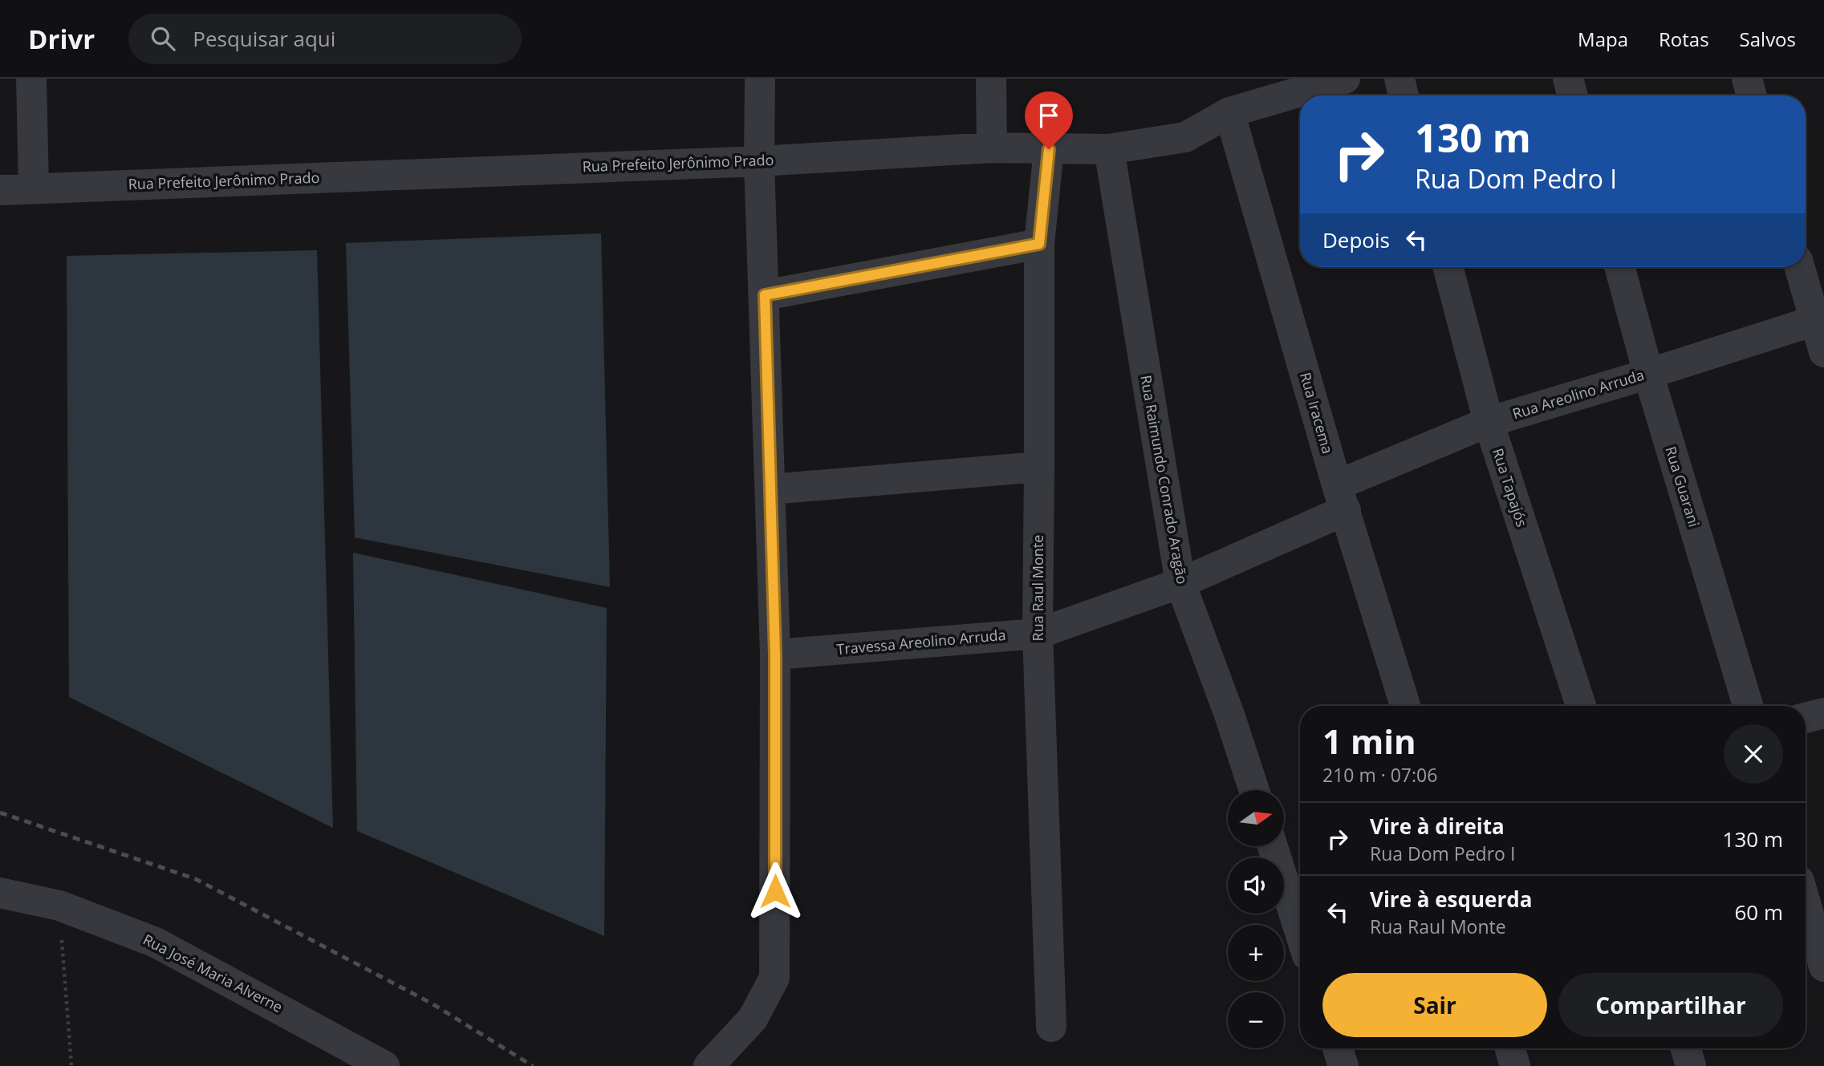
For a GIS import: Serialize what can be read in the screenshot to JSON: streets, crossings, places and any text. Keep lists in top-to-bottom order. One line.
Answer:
{"streets":{"street":["Rua Prefeito Jerônimo Prado","Rua Areolino Arruda","Rua Iracema","Rua Raimundo Conrado Aragão","Rua Guarani","Rua Tapajós","Rua Raul Monte","Travessa Areolino Arruda","Rua José Maria Alverne"]},"crossings":[["Rua Prefeito Jerônimo Prado","Rua Iracema"],["Rua Prefeito Jerônimo Prado","Rua Raimundo Conrado Aragão"],["Rua Prefeito Jerônimo Prado","Rua Raul Monte"],["Rua Areolino Arruda","Rua Iracema"],["Rua Areolino Arruda","Rua Guarani"],["Rua Areolino Arruda","Rua Tapajós"],["Rua Areolino Arruda","Travessa Areolino Arruda"],["Rua Iracema","Travessa Areolino Arruda"],["Rua Raimundo Conrado Aragão","Travessa Areolino Arruda"],["Rua Raul Monte","Travessa Areolino Arruda"]],"north":"right","page":{"header":"Drivr","search":"Pesquisar aqui","nav":["Mapa","Rotas","Salvos"],"turn":["130 m","Rua Dom Pedro I"],"then":"Depois","heading":["1 min","210 m · 07:06"],"map_buttons":["+","−"],"list":[{"name":"Vire à direita","note":"Rua Dom Pedro I","value":"130 m"},{"name":"Vire à esquerda","note":"Rua Raul Monte","value":"60 m"}],"buttons":["Sair","Compartilhar"]}}
